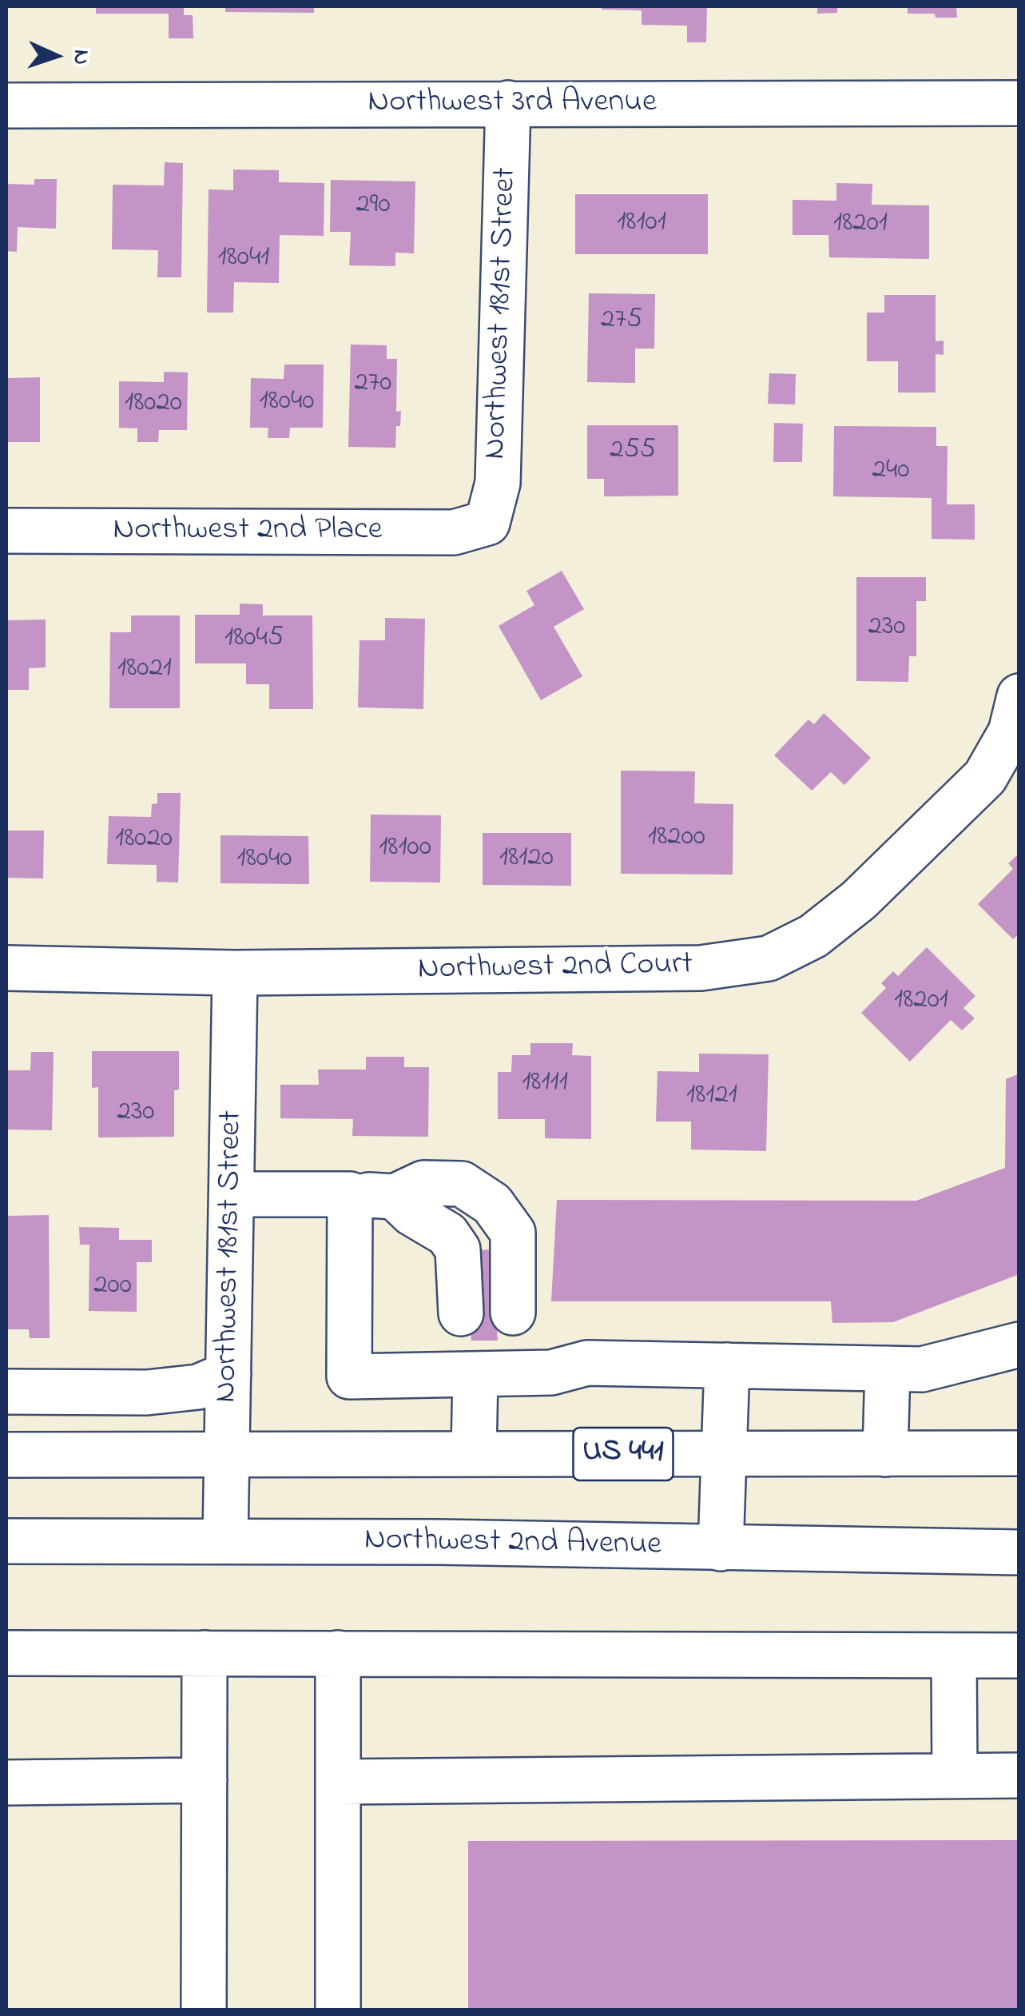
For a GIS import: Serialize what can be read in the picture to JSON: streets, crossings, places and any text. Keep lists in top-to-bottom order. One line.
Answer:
{"streets":{"street":["Northwest 3rd Avenue","Northwest 181st Street","Northwest 2nd Place","Northwest 2nd Court","US 441","Northwest 2nd Avenue"]},"crossings":[["Northwest 3rd Avenue","Northwest 181st Street"],["Northwest 181st Street","Northwest 2nd Place"],["Northwest 181st Street","Northwest 2nd Court"],["Northwest 181st Street","US 441"],["Northwest 181st Street","Northwest 2nd Avenue"]],"house_numbers":["290","18101","18201","18041","275","270","18040","18020","255","240","230","18045","18021","18200","18020","18100","18120","18040","18201","18111","18121","230","200"],"north":"right"}
